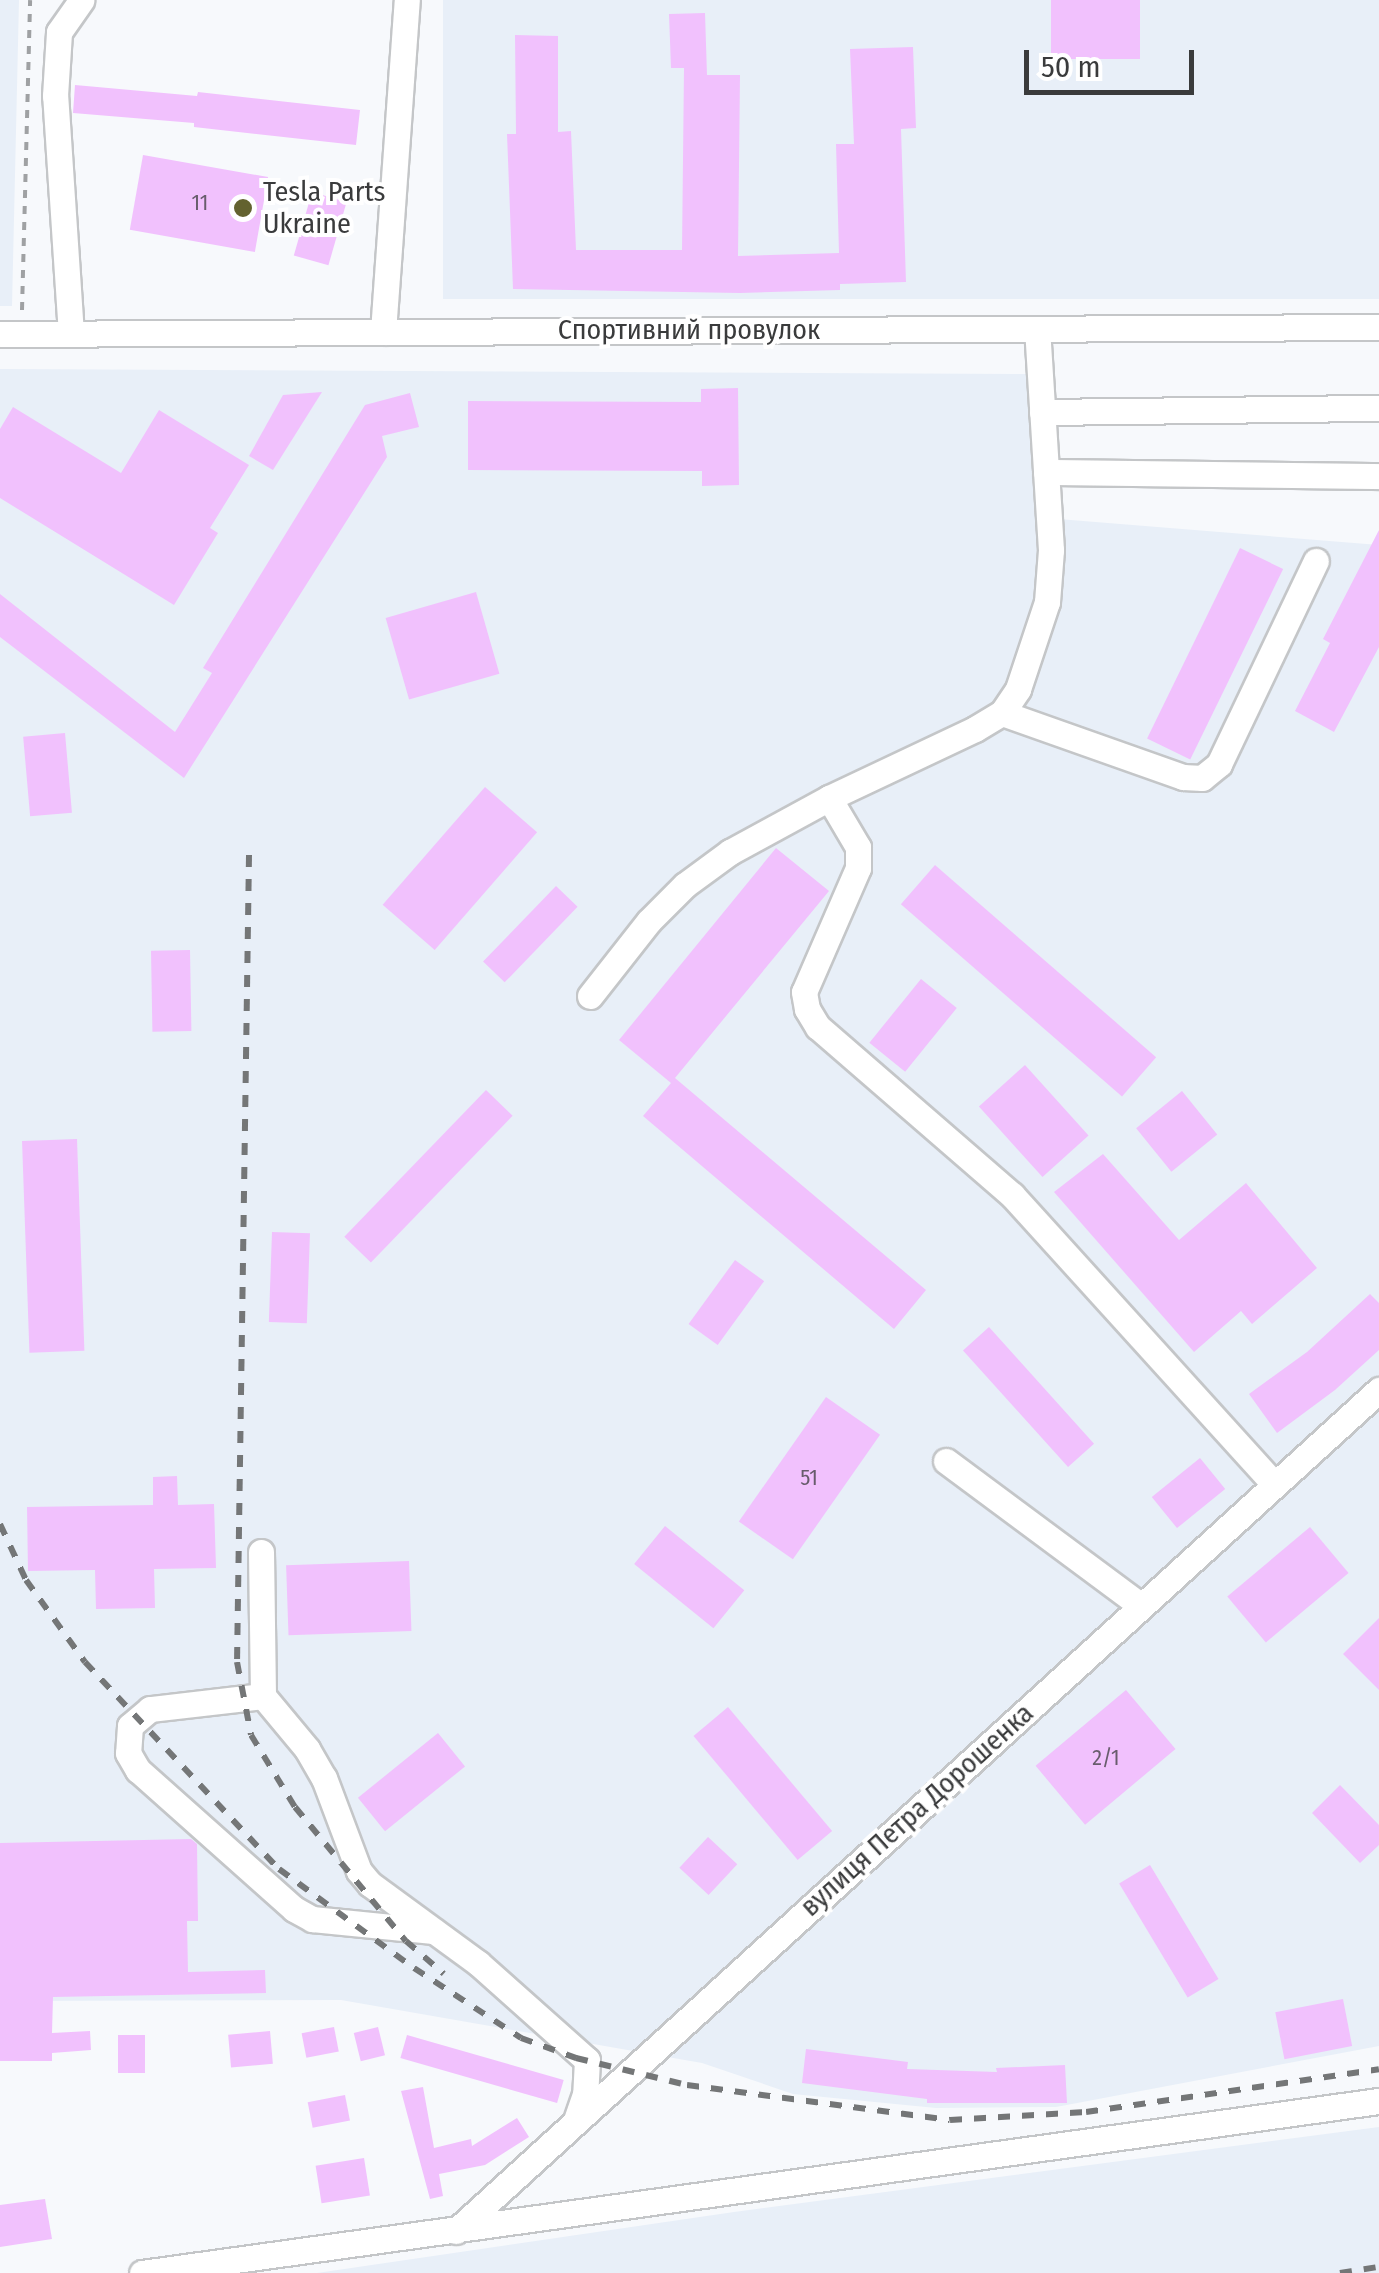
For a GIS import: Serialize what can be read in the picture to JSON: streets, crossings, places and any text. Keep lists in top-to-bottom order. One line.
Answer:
{"streets":{"street":["Спортивний провулок","вулиця Петра Дорошенка"]},"places":["Tesla Parts Ukraine"],"house_numbers":["11","51","2/1"],"scale_bar":"50 m"}
